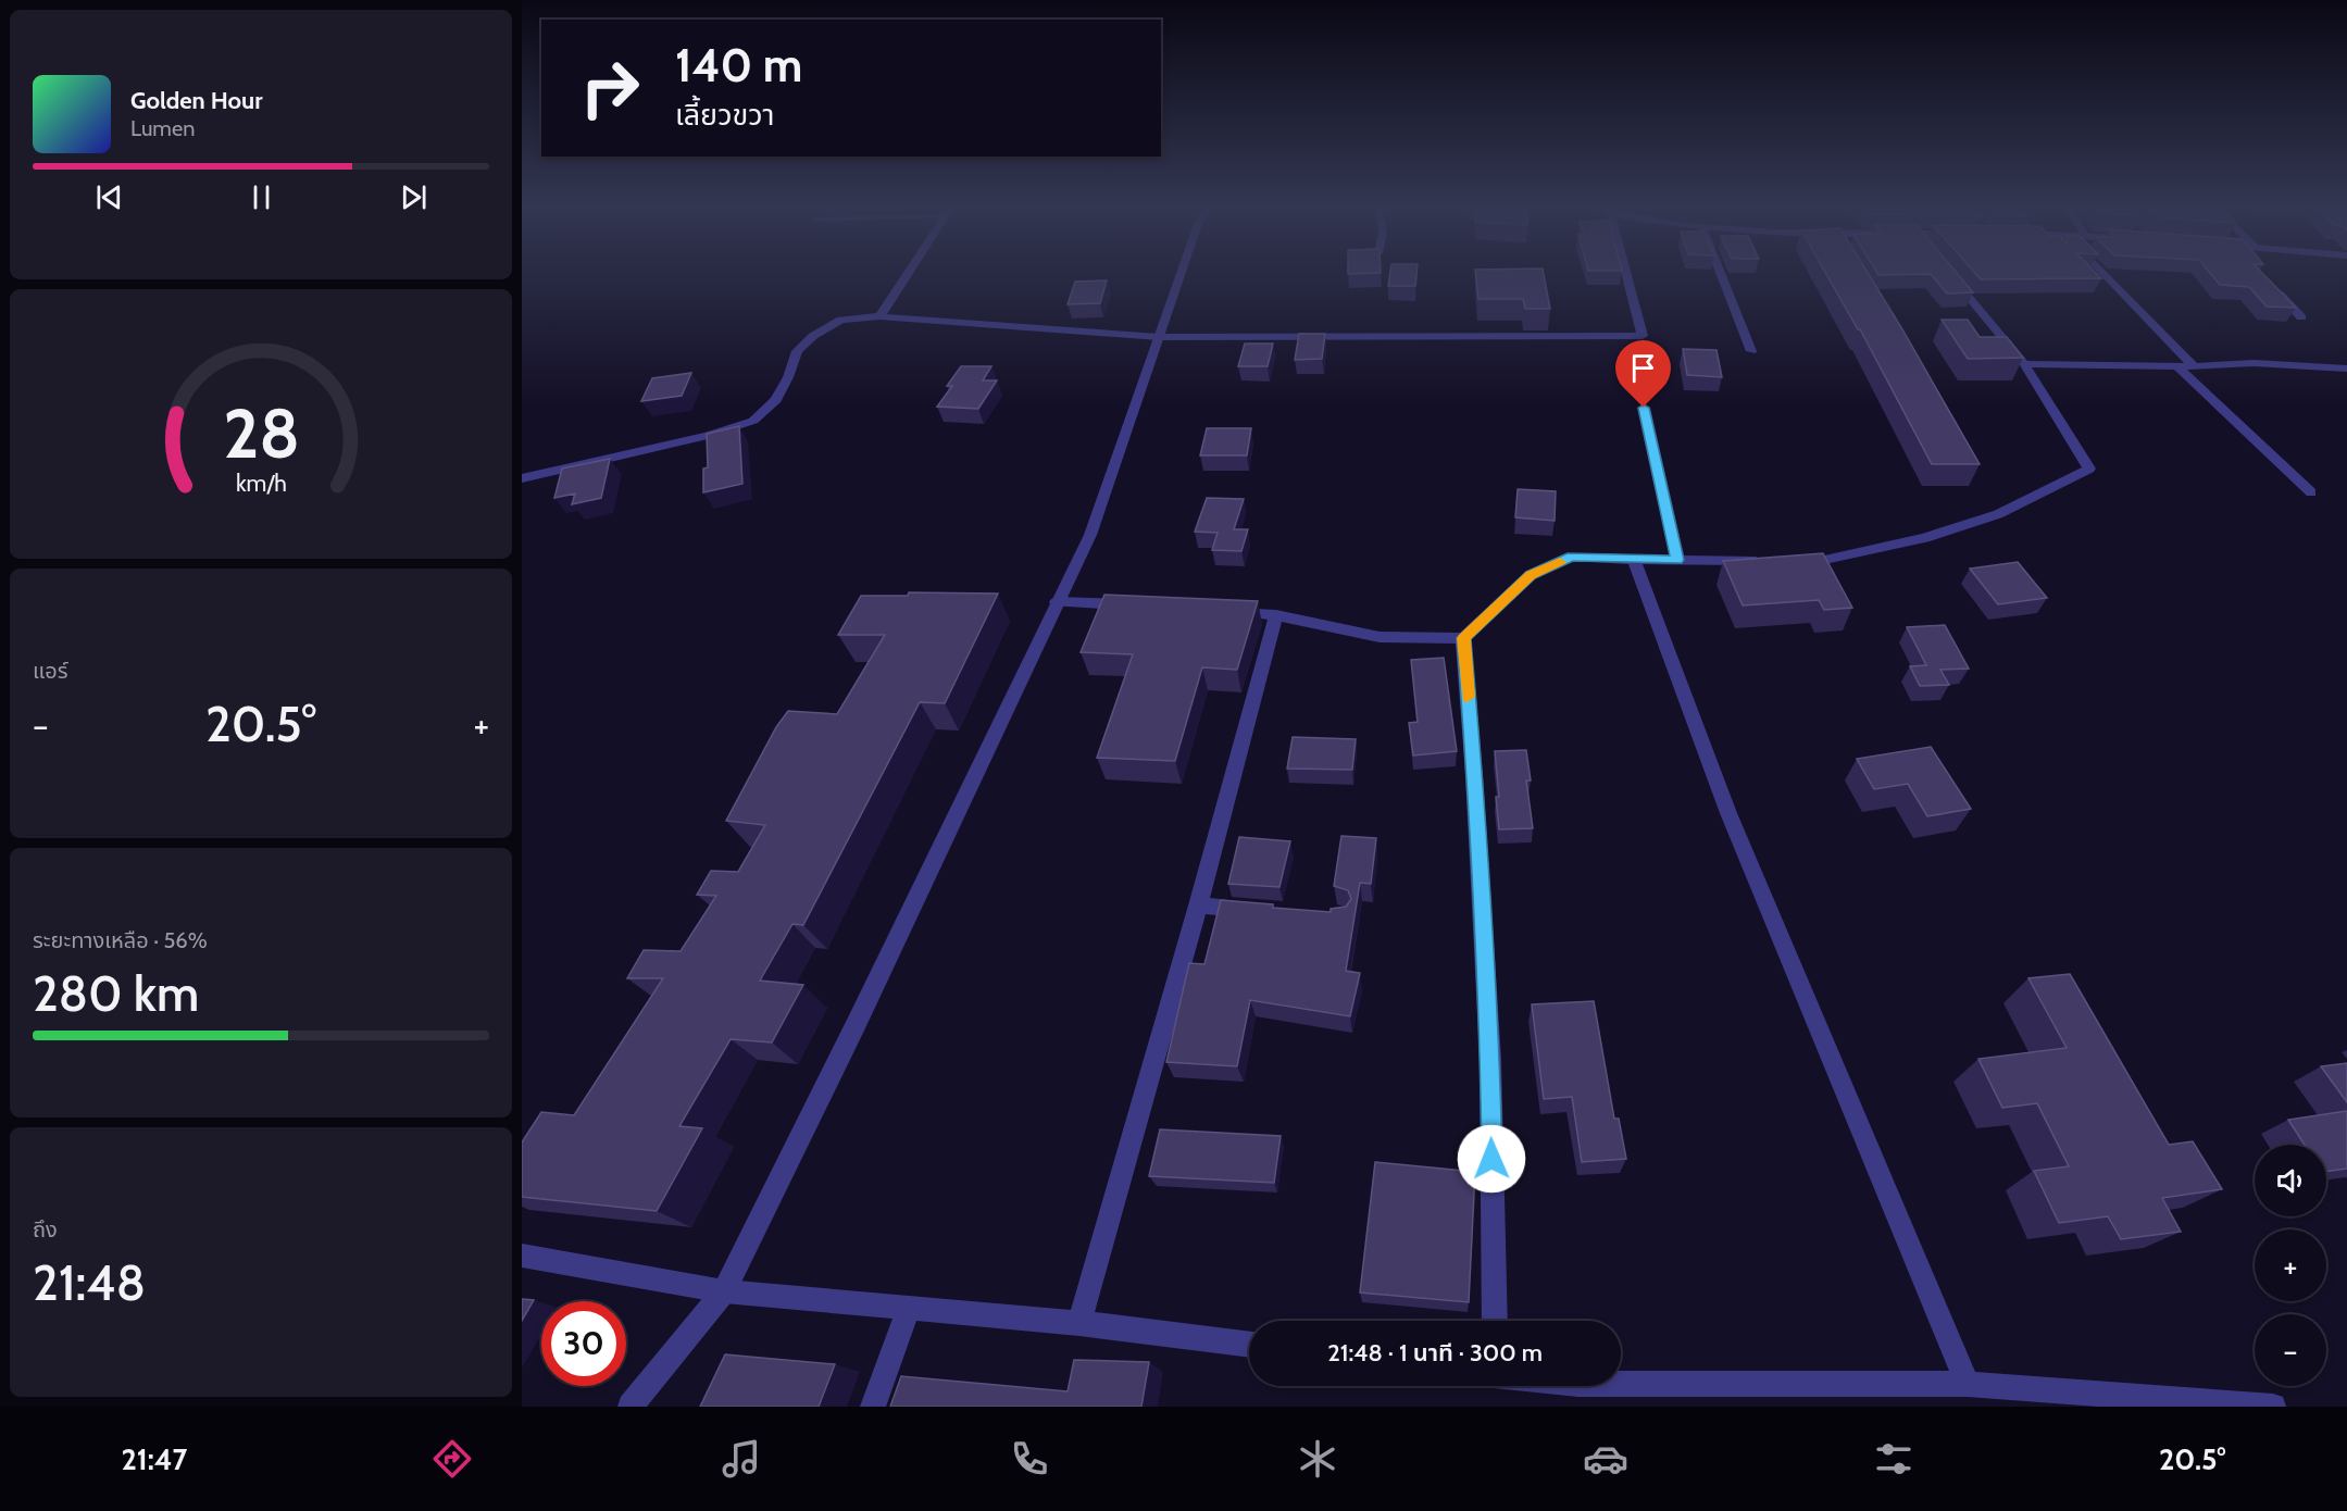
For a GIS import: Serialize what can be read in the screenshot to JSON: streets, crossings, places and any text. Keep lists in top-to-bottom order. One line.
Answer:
{"page":{"turn":["140 m","เลี้ยวขวา"],"song":["Golden Hour","Lumen"],"tile":["แอร์",["ระยะทางเหลือ · 56%","280 km"],["ถึง","21:48"]],"heat":["−","20.5°","+"],"map_buttons":["+","−"],"limit":"30","trip":"21:48 · 1 นาที · 300 m","tabs":["21:47","20.5°"],"gauge":["28","km/h"]}}
